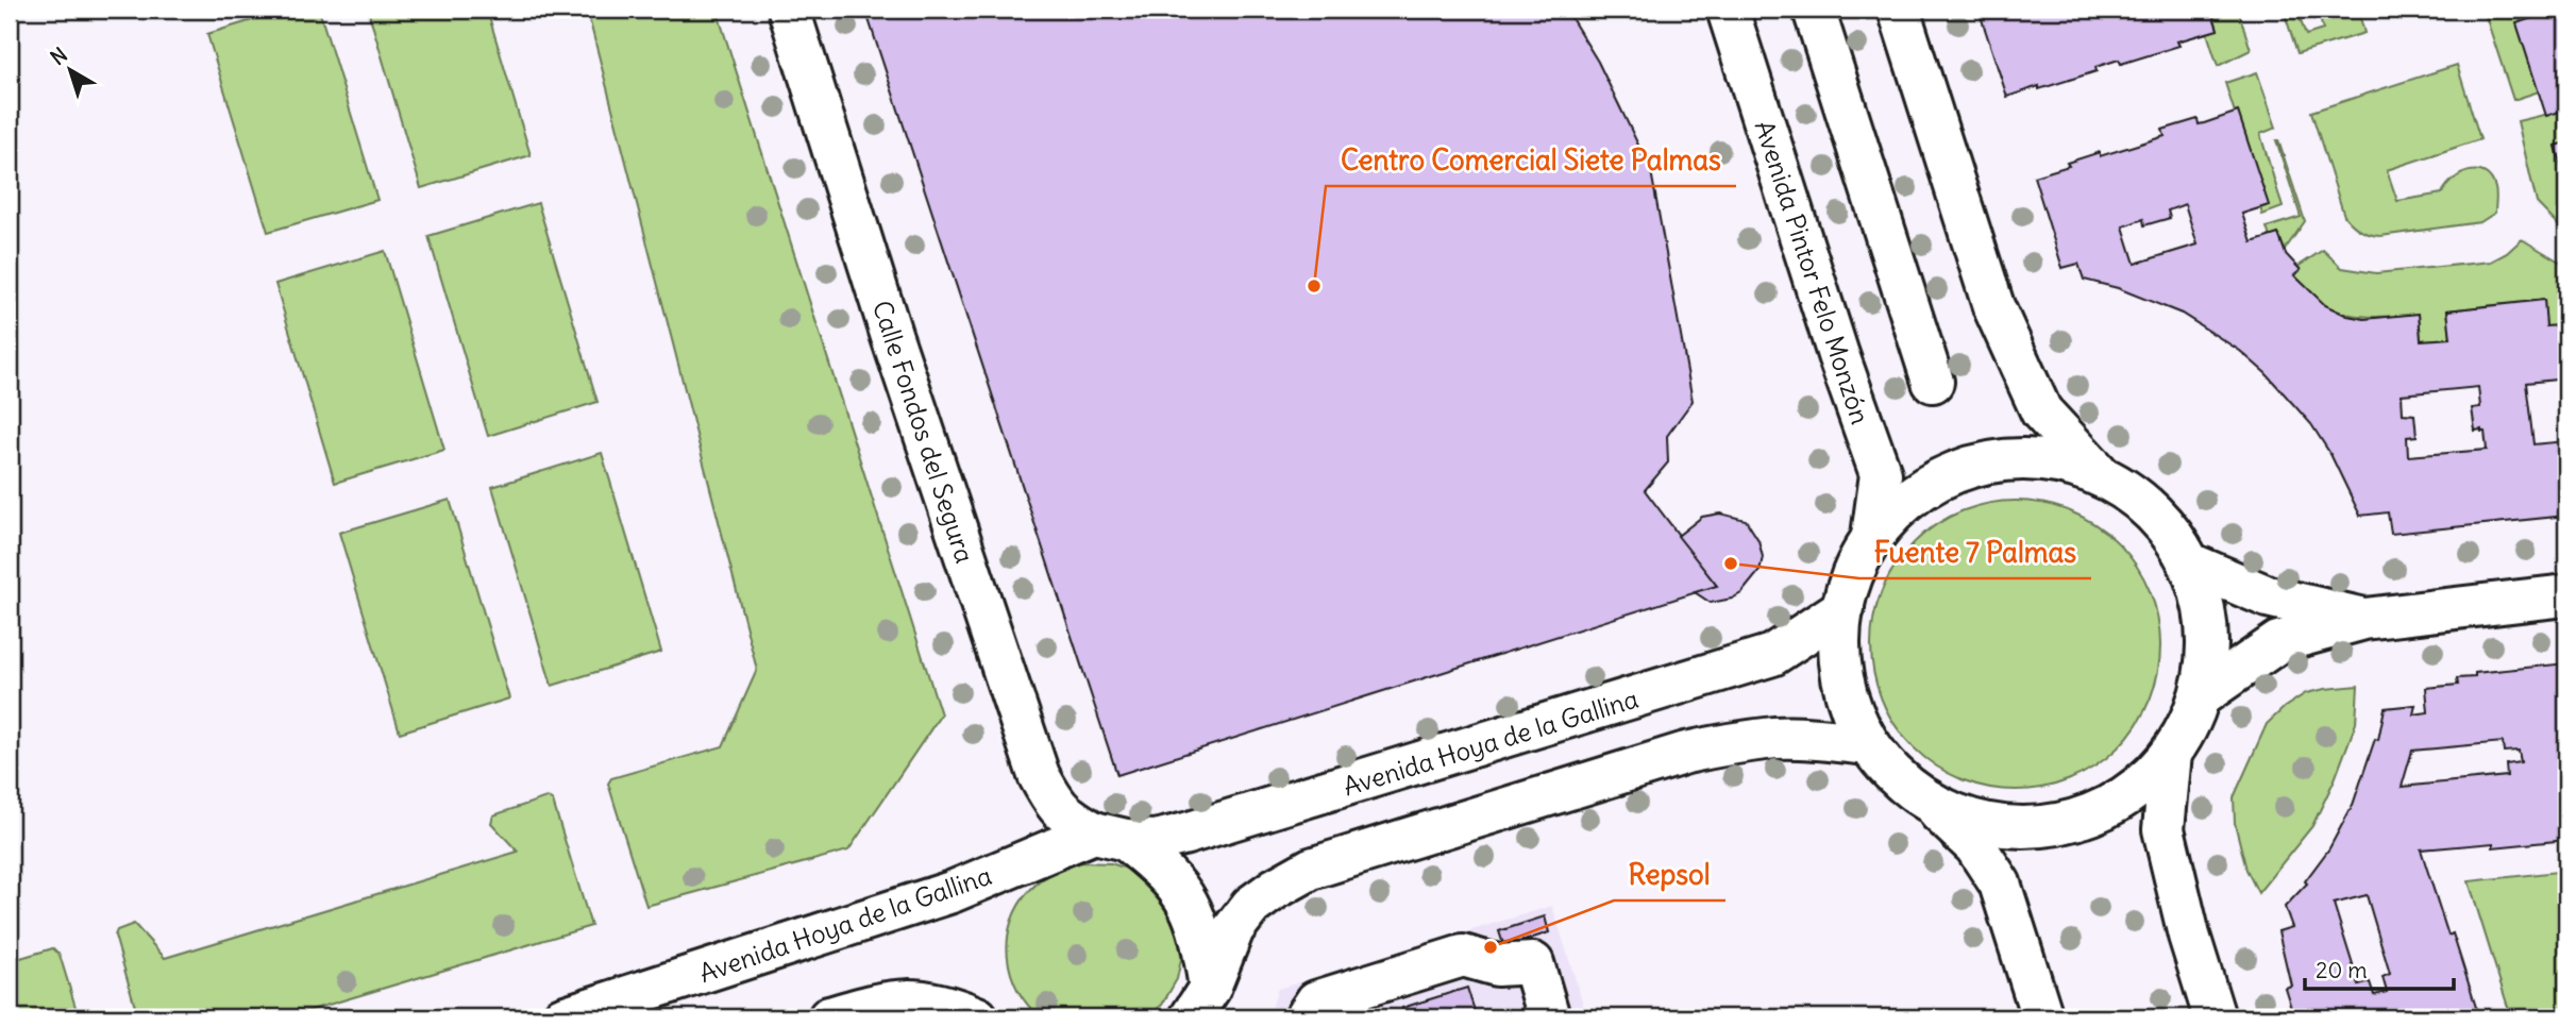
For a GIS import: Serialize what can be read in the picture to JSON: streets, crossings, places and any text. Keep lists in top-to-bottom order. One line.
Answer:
{"streets":{"street":["Avenida Pintor Felo Monzón","Calle Fondos del Segura","Avenida Hoya de la Gallina"]},"crossings":[["Calle Fondos del Segura","Avenida Hoya de la Gallina"]],"places":["Centro Comercial Siete Palmas","Fuente 7 Palmas","Repsol"],"scale_bar":"20 m","north":"top left"}
